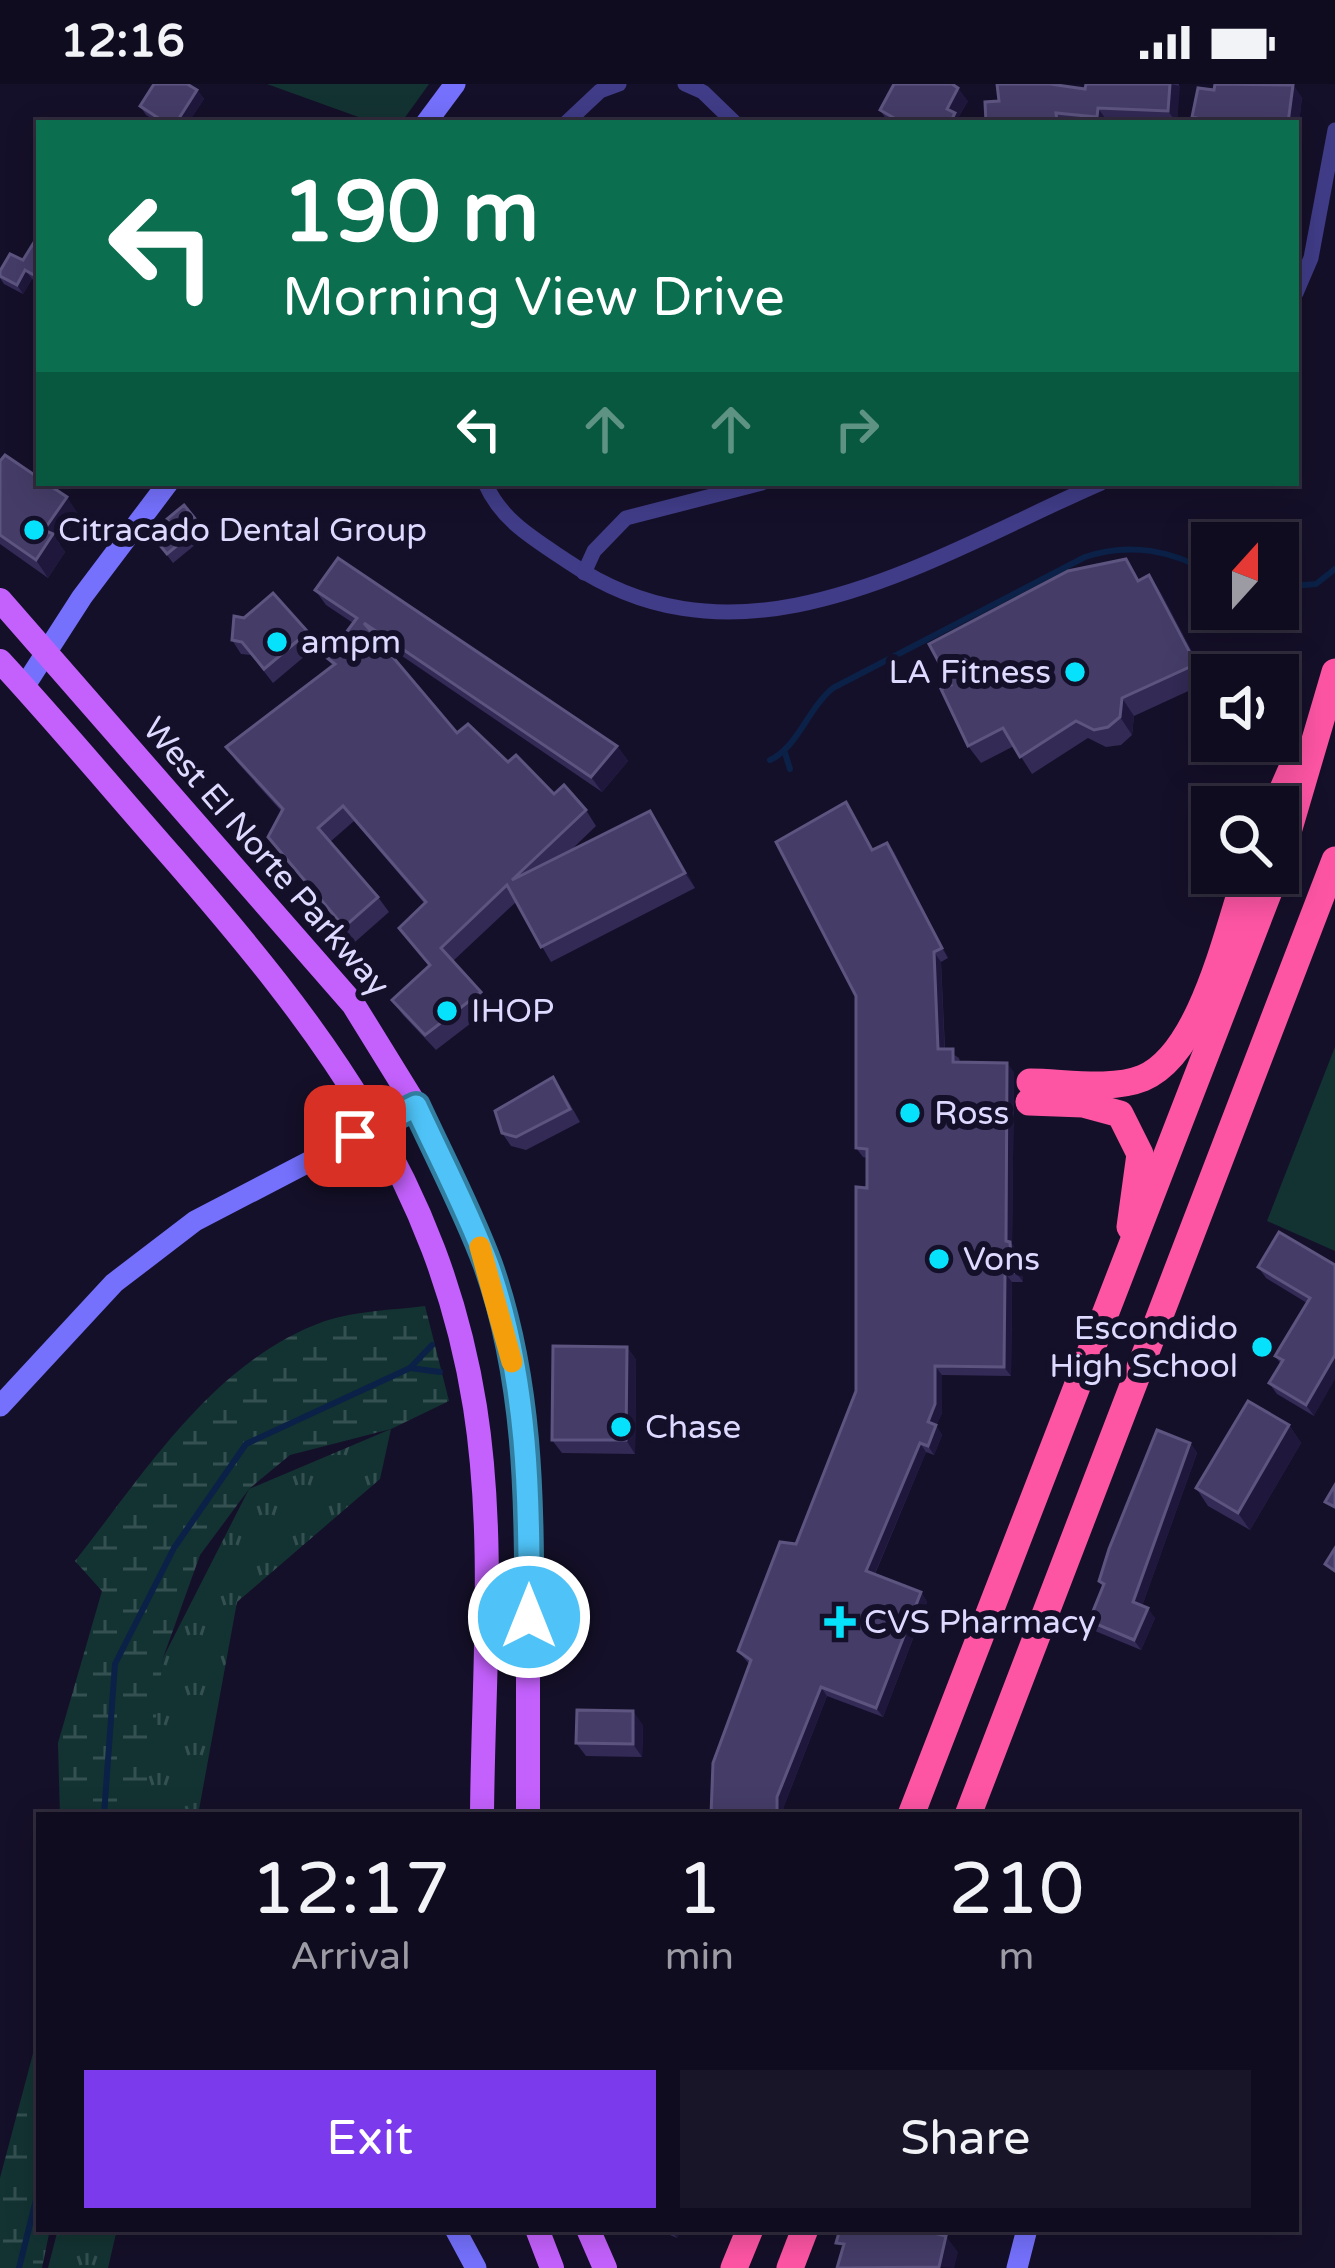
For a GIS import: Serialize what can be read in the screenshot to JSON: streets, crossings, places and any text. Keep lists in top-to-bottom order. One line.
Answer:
{"streets":{"main road":["West El Norte Parkway"]},"places":{"other":["Citracado Dental Group","ampm","LA Fitness","IHOP","Ross","Vons","Escondido High School","Chase"],"health":["CVS Pharmacy"]},"north":"top","page":{"status":"12:16","turn":["190 m","Morning View Drive"],"eta":["12:17","Arrival","1","min","210","m"],"buttons":["Exit","Share"]}}
